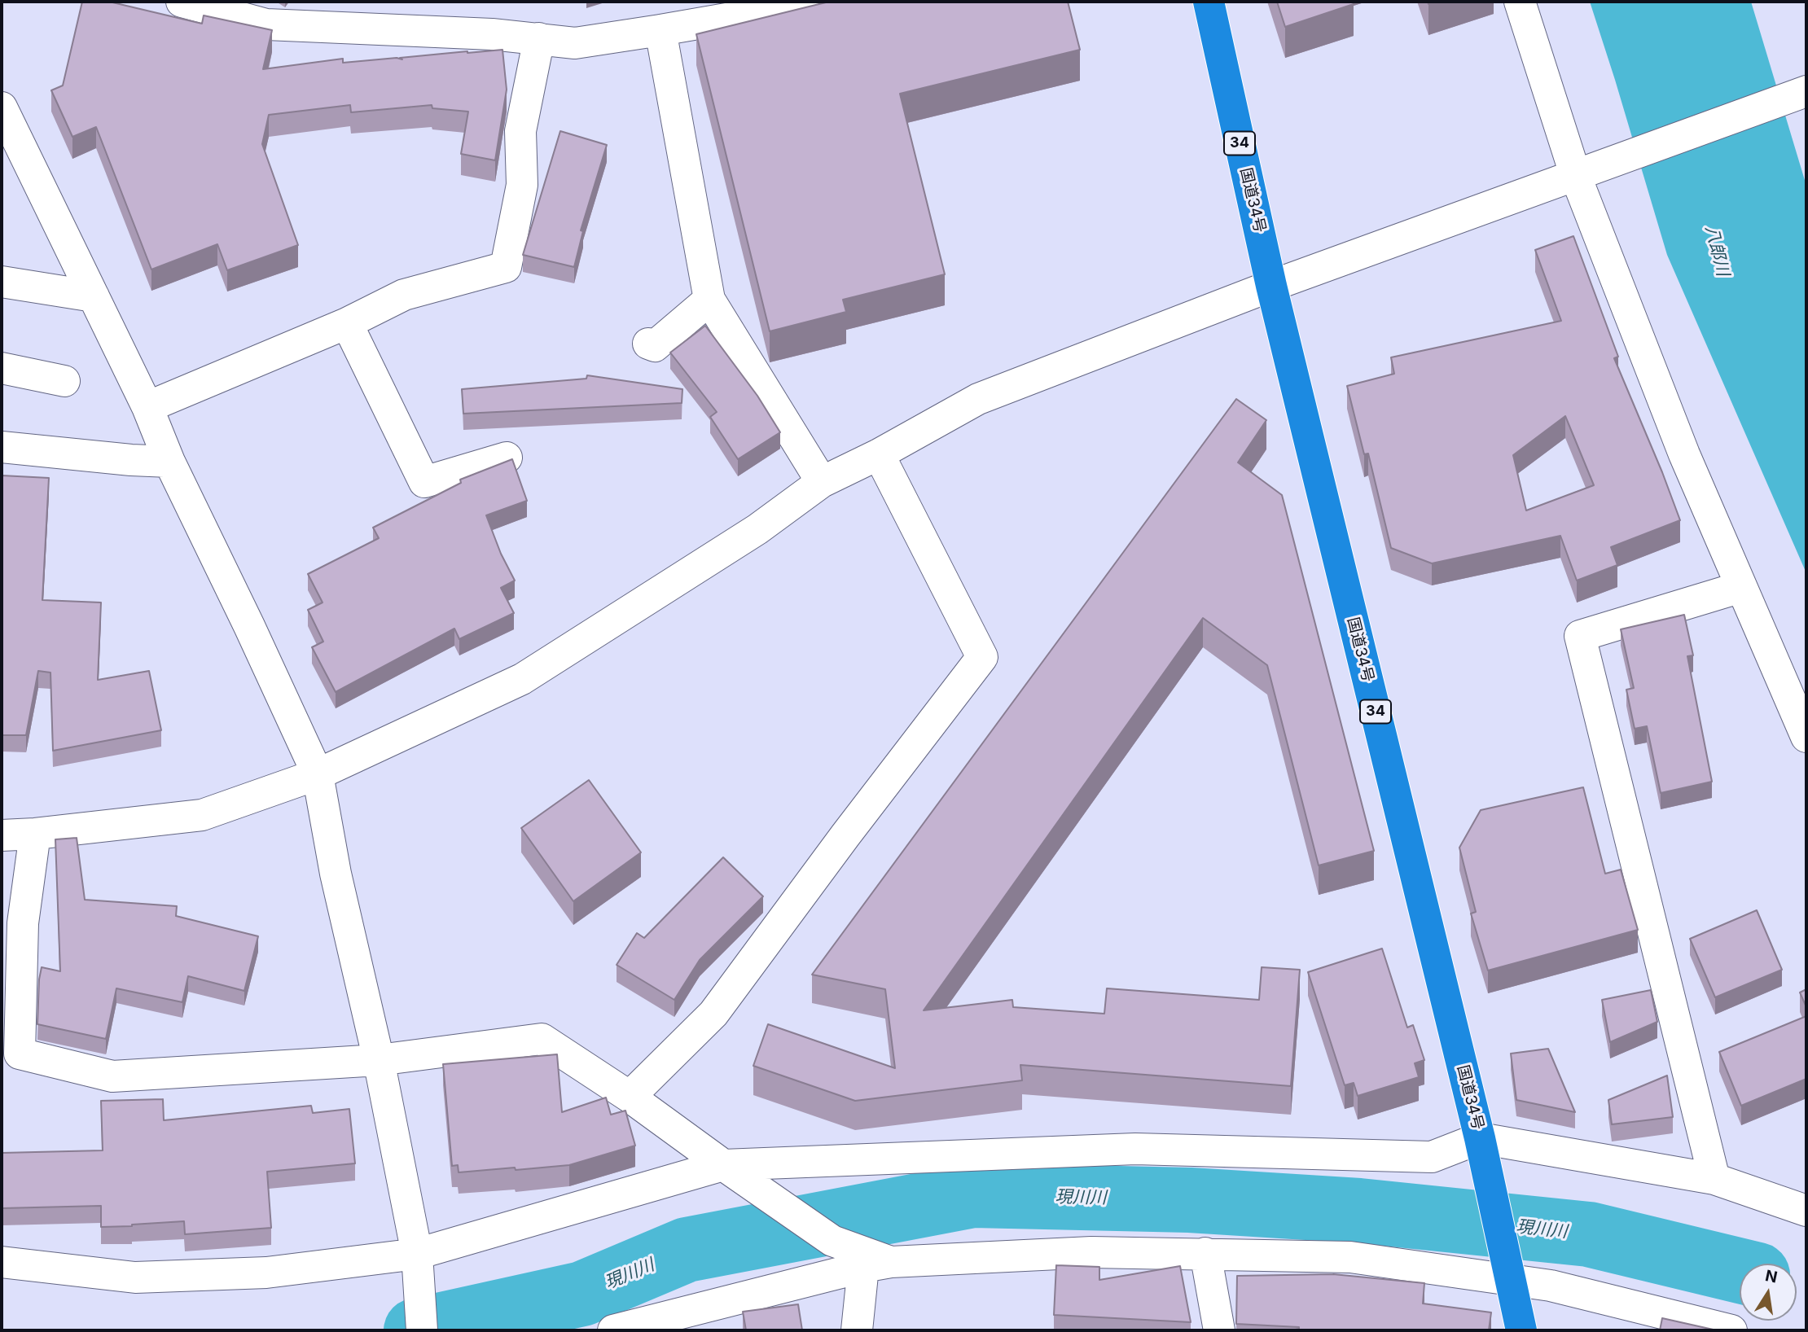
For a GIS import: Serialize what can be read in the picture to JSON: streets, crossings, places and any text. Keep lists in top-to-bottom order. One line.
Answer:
{"streets":{"highway":["34","国道34号"]},"water":["八郎川","現川川"],"north":"top"}
